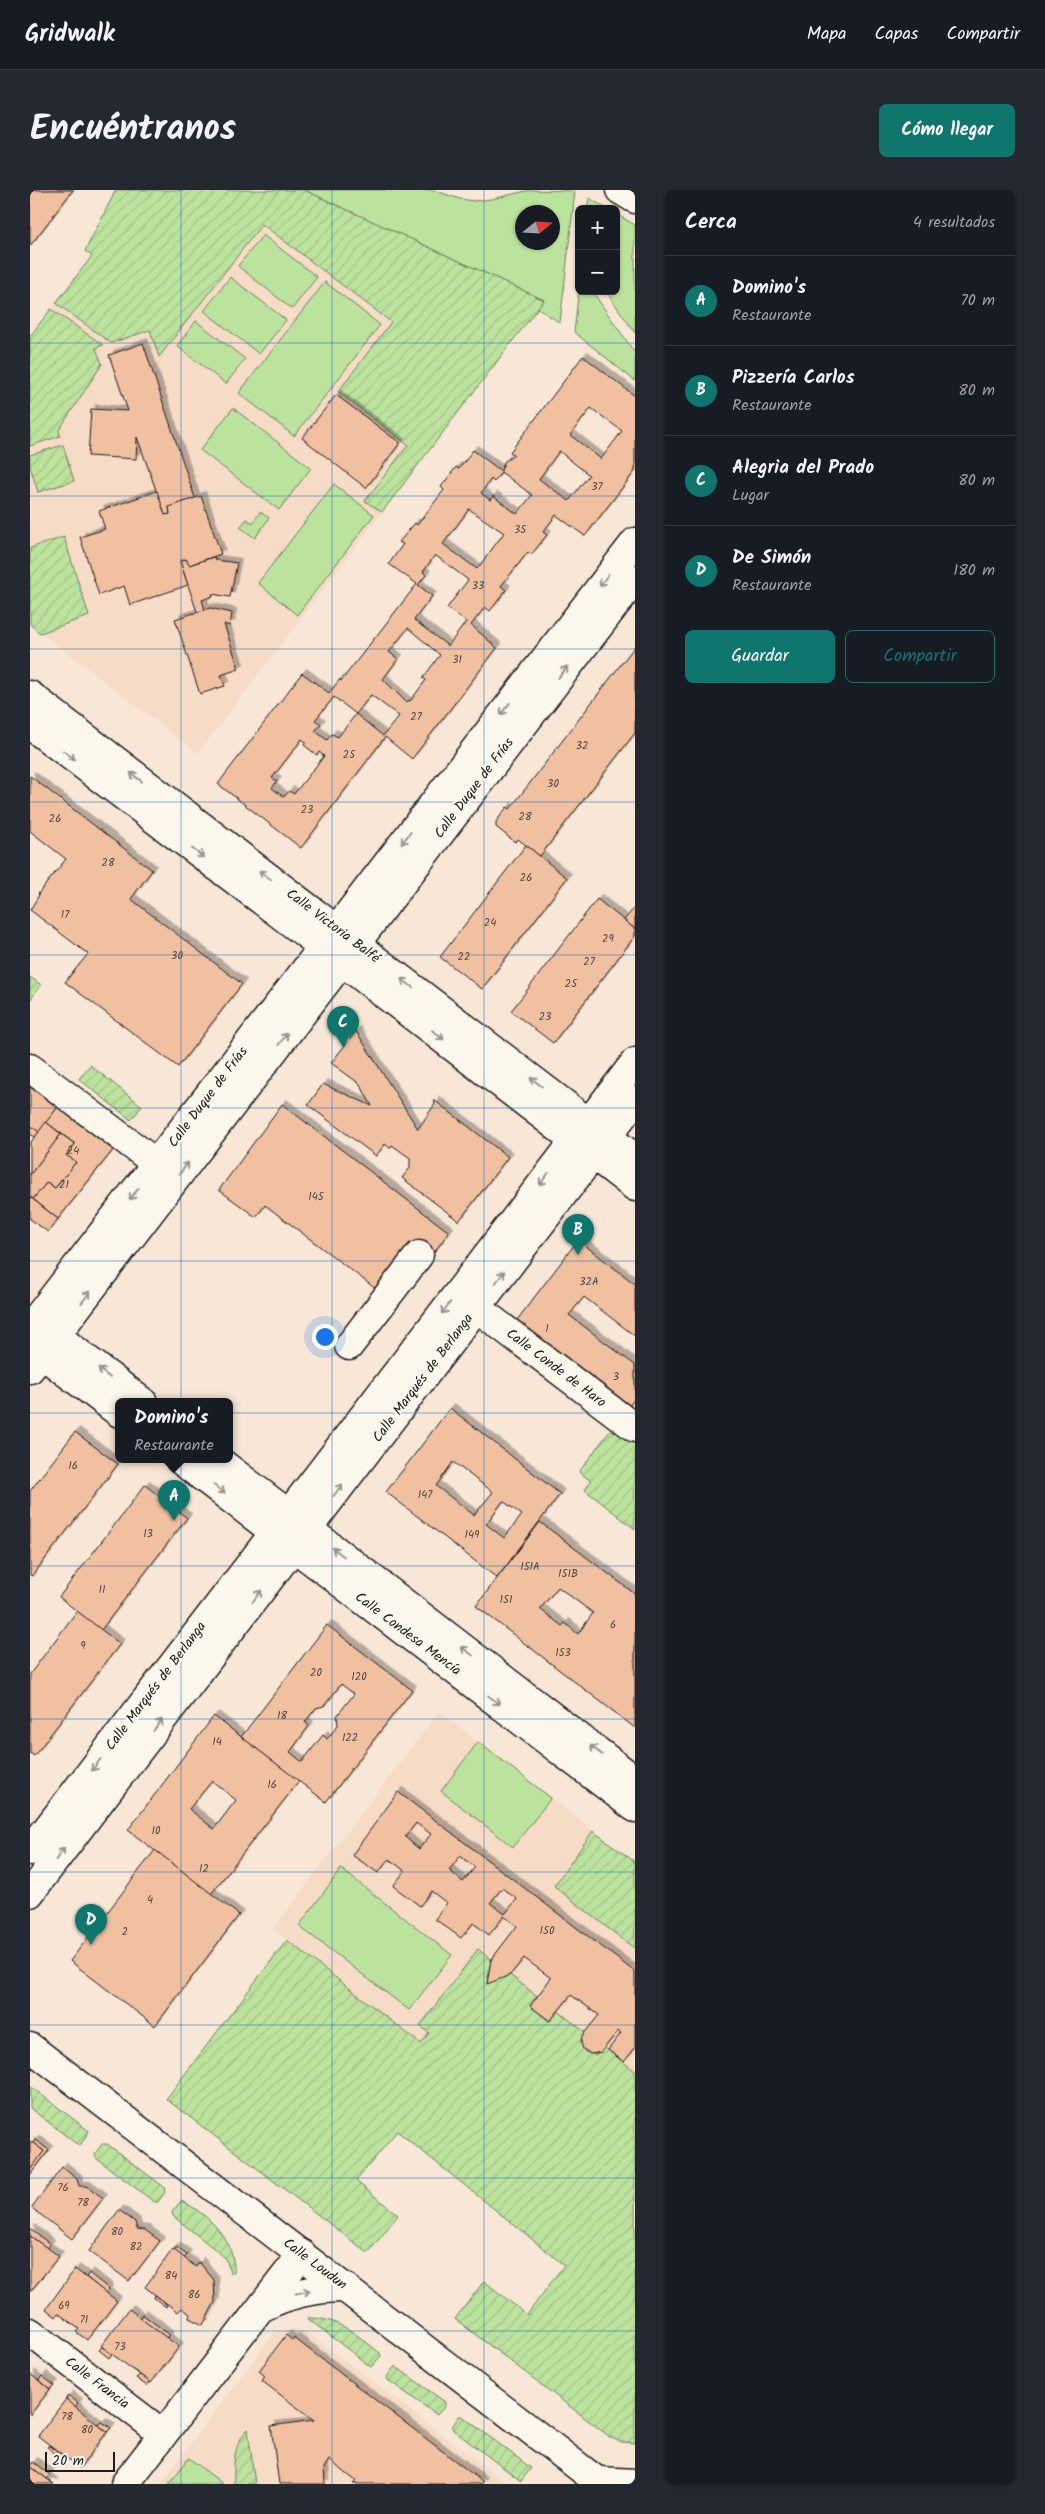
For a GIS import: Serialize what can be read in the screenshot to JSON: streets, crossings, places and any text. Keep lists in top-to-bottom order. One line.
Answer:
{"streets":{"street":["Calle Duque de Frías","Calle Victoria Balfé","Calle Conde de Haro","Calle Marqués de Berlanga","Calle Condesa Mencía","Calle Loudun","Calle Francia"]},"crossings":[["Calle Duque de Frías","Calle Victoria Balfé"],["Calle Victoria Balfé","Calle Marqués de Berlanga"],["Calle Conde de Haro","Calle Marqués de Berlanga"],["Calle Marqués de Berlanga","Calle Condesa Mencía"]],"house_numbers":["37","35","33","31","27","32","25","30","23","28","26","28","26","17","24","29","30","22","27","25","23","24","21","145","32A","1","3","16","147","13","149","151A","151B","11","151","6","9","153","20","120","18","122","14","16","10","12","4","150","2","76","78","80","82","84","86","69","71","73","78","80"],"scale_bar":"20 m","north":"right","page":{"header":"Gridwalk","nav":["Mapa","Capas","Compartir"],"title":"Encuéntranos","buttons":["Cómo llegar",["Guardar","Compartir"]],"heading":["Cerca","4 resultados"],"map_buttons":["+","−"],"list":[{"mark":"A","name":"Domino's","note":"Restaurante","value":"70 m"},{"mark":"B","name":"Pizzería Carlos","note":"Restaurante","value":"80 m"},{"mark":"C","name":"Alegria del Prado","note":"Lugar","value":"80 m"},{"mark":"D","name":"De Simón","note":"Restaurante","value":"180 m"}],"pins":["C","B","A","D"],"popup":["Domino's","Restaurante"],"scale":"20 m"}}
